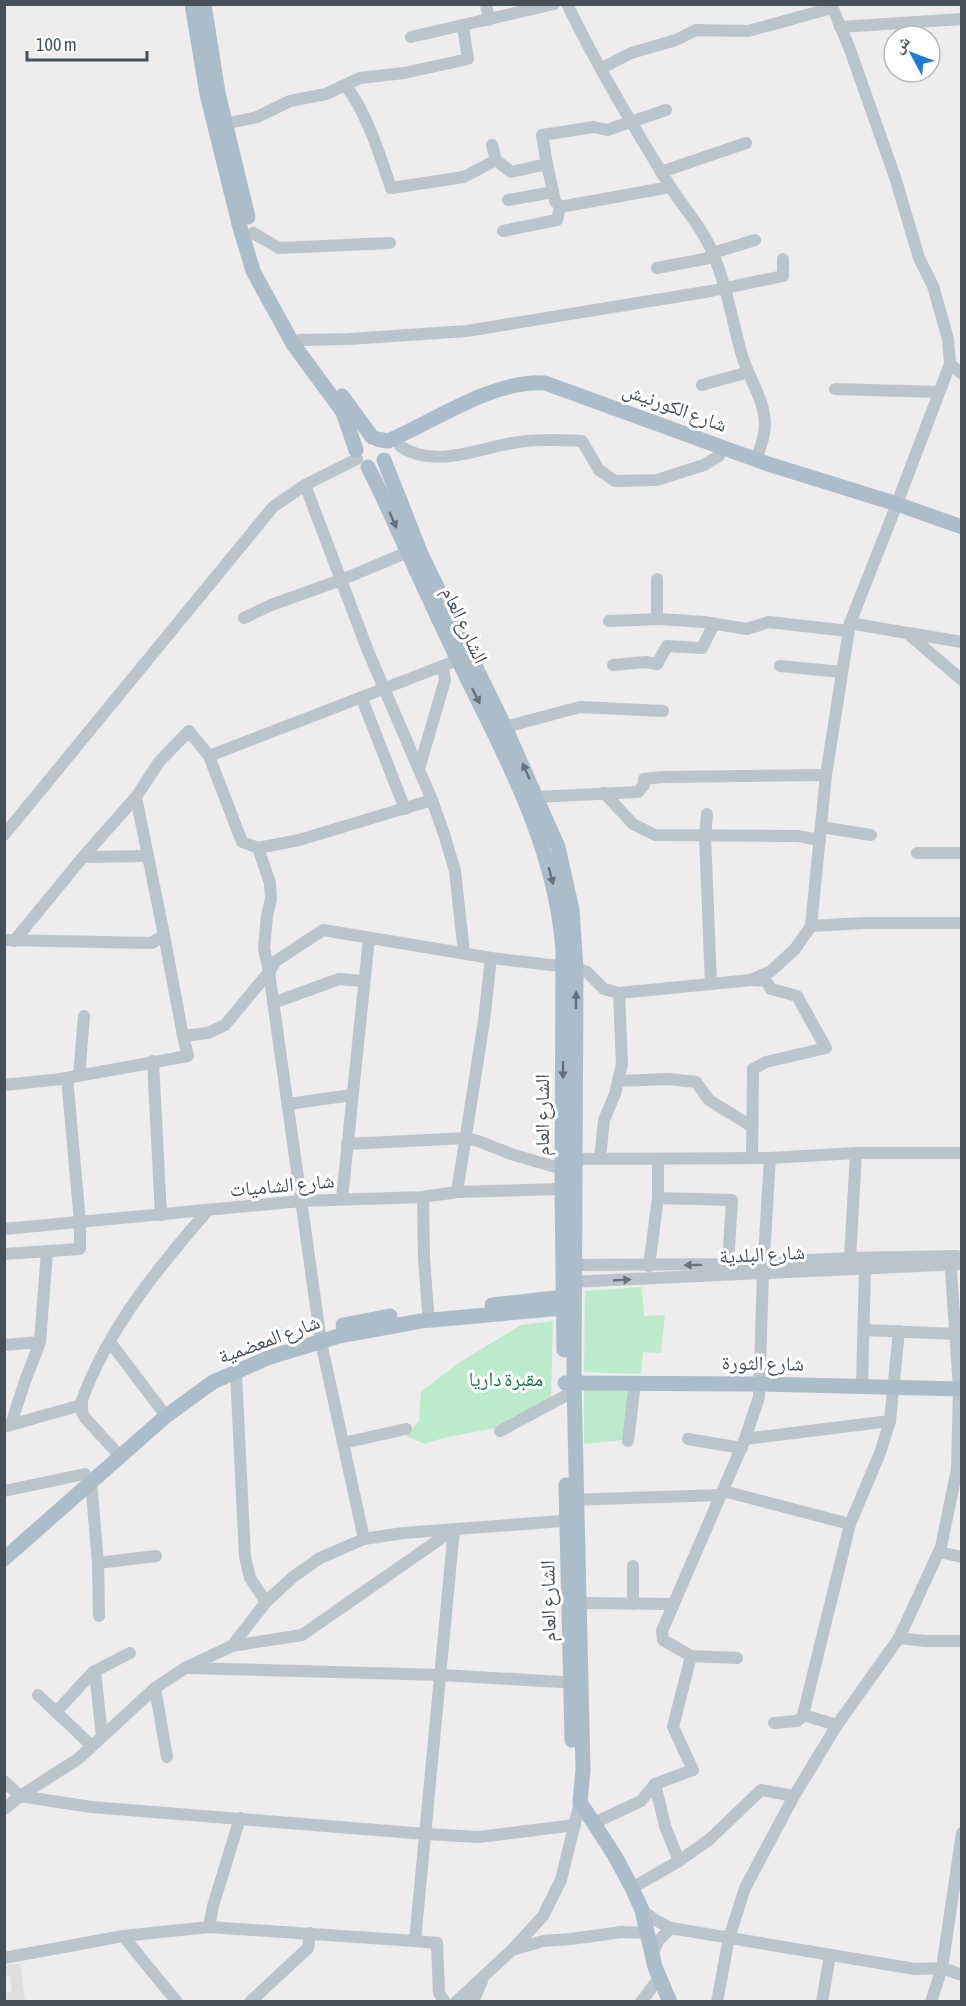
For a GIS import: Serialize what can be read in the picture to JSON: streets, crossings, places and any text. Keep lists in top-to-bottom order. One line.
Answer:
{"streets":{"main road":["شارع الكورنيش","الشارع العام","شارع المعضمية","شارع الثورة"],"street":["شارع الشاميات","شارع البلدية"]},"crossings":[["شارع الكورنيش","الشارع العام"],["الشارع العام","شارع الشاميات"],["الشارع العام","شارع البلدية"],["الشارع العام","شارع المعضمية"],["الشارع العام","شارع الثورة"],["شارع البلدية","شارع المعضمية"]],"parks":["مقبرة داريا"],"scale_bar":"100 m","north":"top left"}
